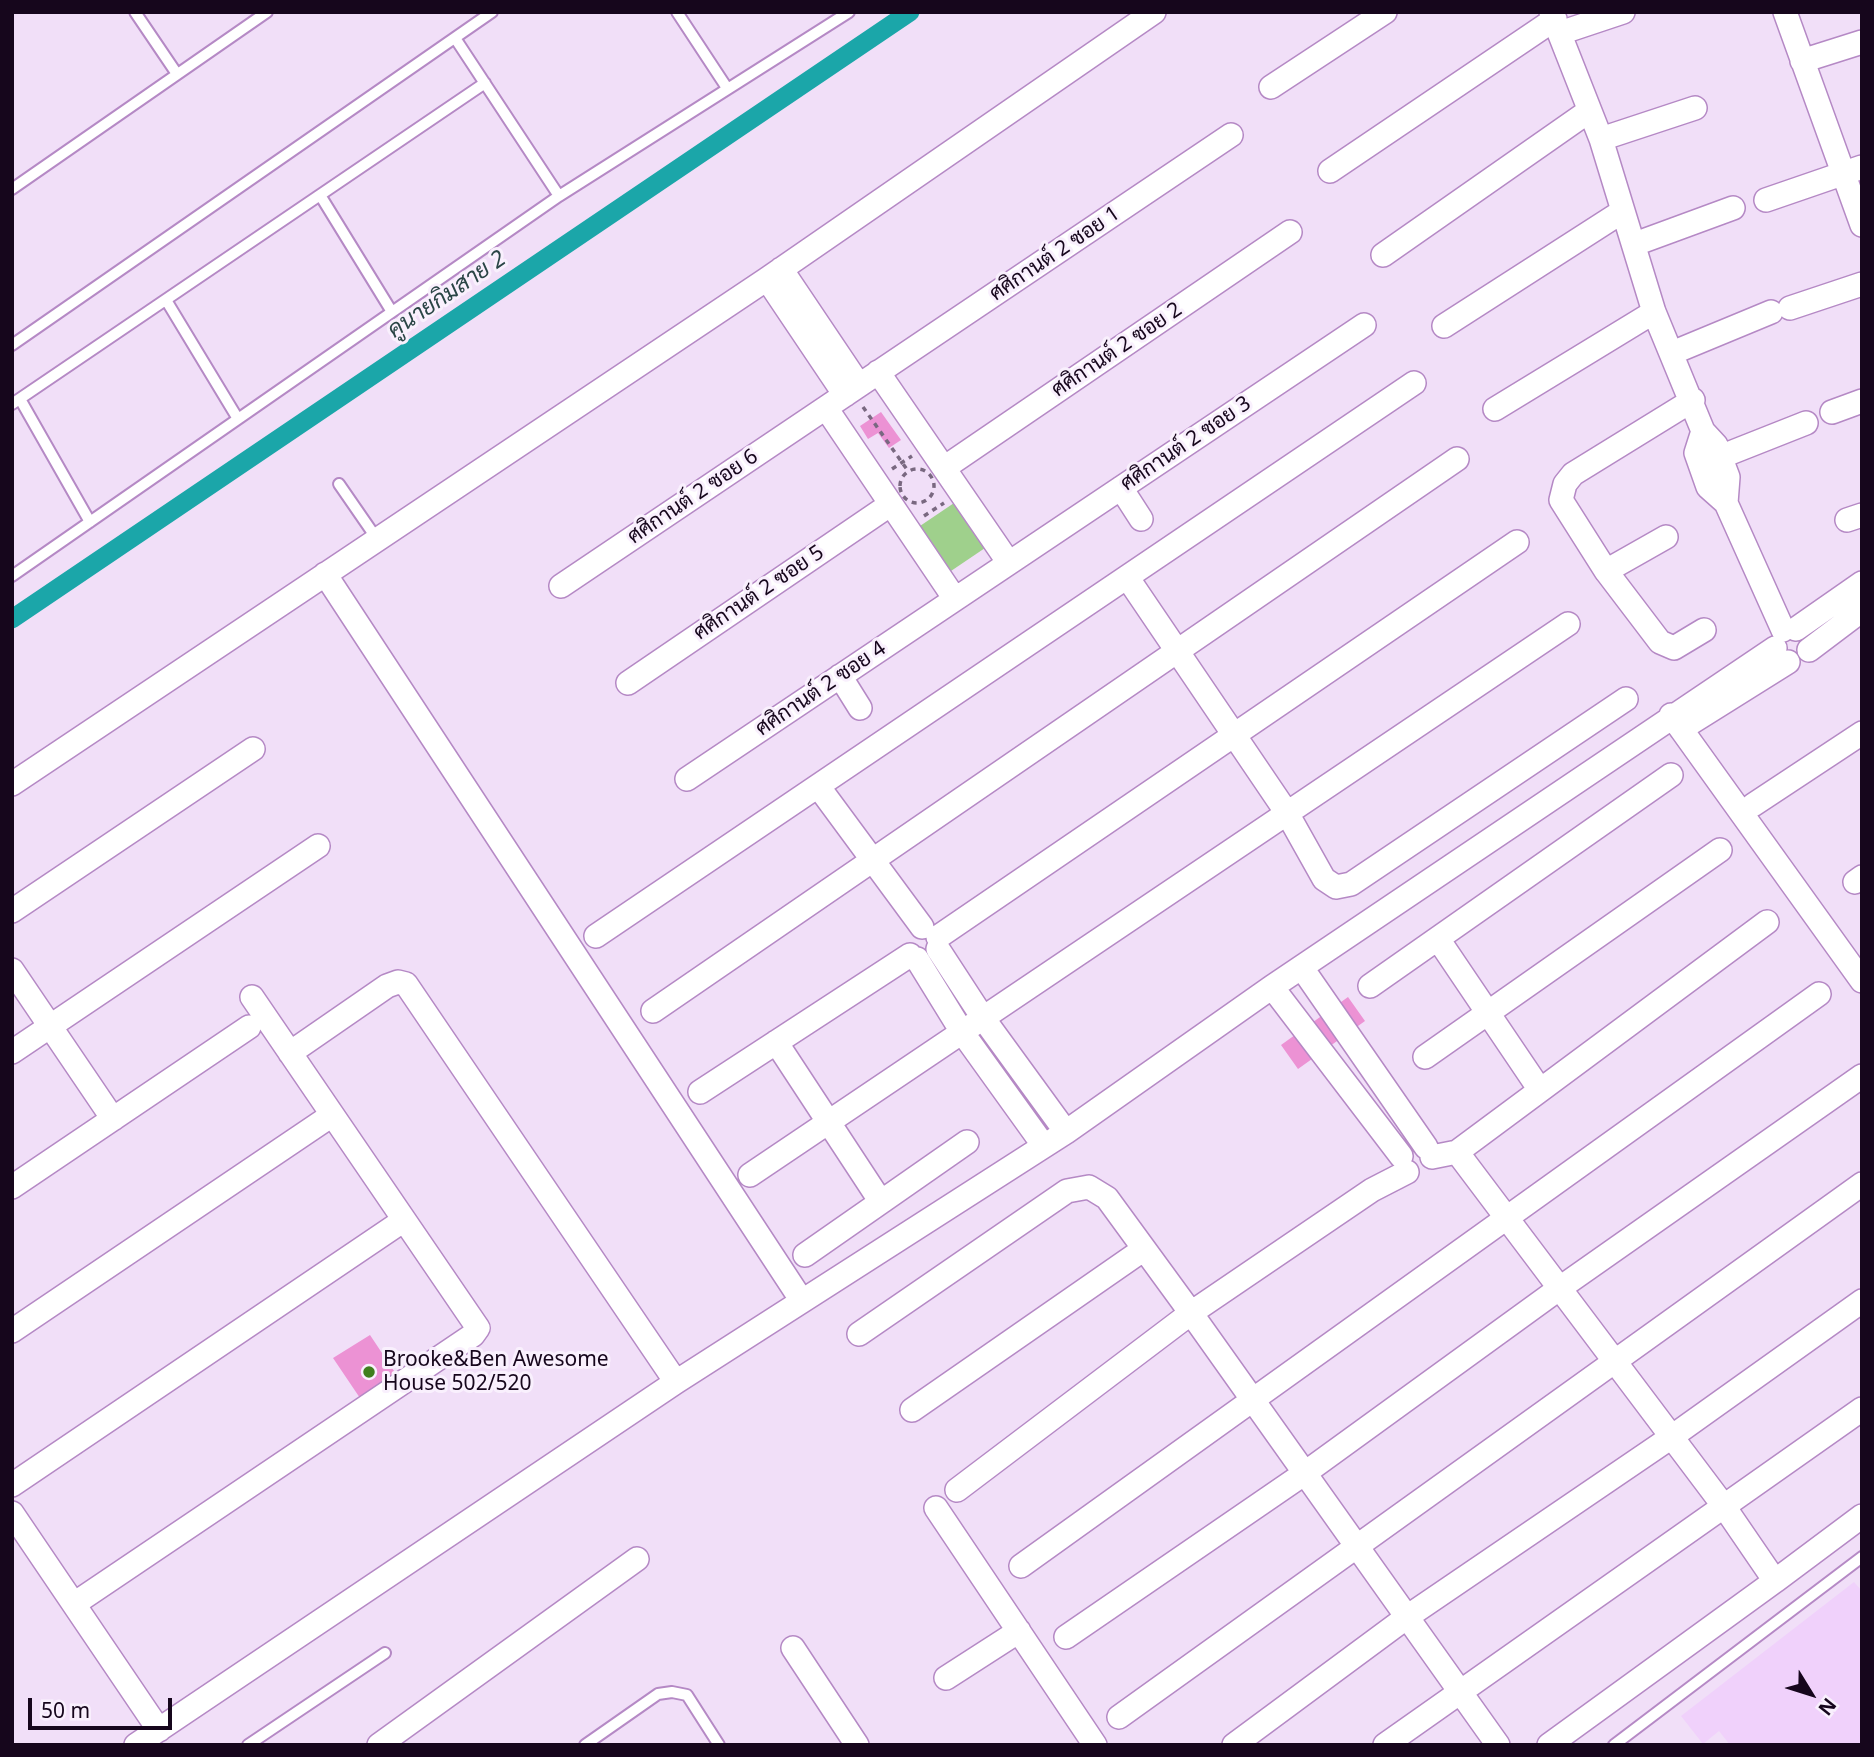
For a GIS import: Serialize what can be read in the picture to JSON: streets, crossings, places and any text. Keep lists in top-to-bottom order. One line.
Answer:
{"streets":{"street":["ศศิกานต์ 2 ซอย 1","ศศิกานต์ 2 ซอย 2","ศศิกานต์ 2 ซอย 3","ศศิกานต์ 2 ซอย 6","ศศิกานต์ 2 ซอย 5","ศศิกานต์ 2 ซอย 4"]},"crossings":[["ศศิกานต์ 2 ซอย 1","ศศิกานต์ 2 ซอย 6"],["ศศิกานต์ 2 ซอย 3","ศศิกานต์ 2 ซอย 4"]],"water":["คูนายกิมสาย 2"],"places":["Brooke&Ben Awesome House 502/520"],"scale_bar":"50 m","north":"bottom right"}
